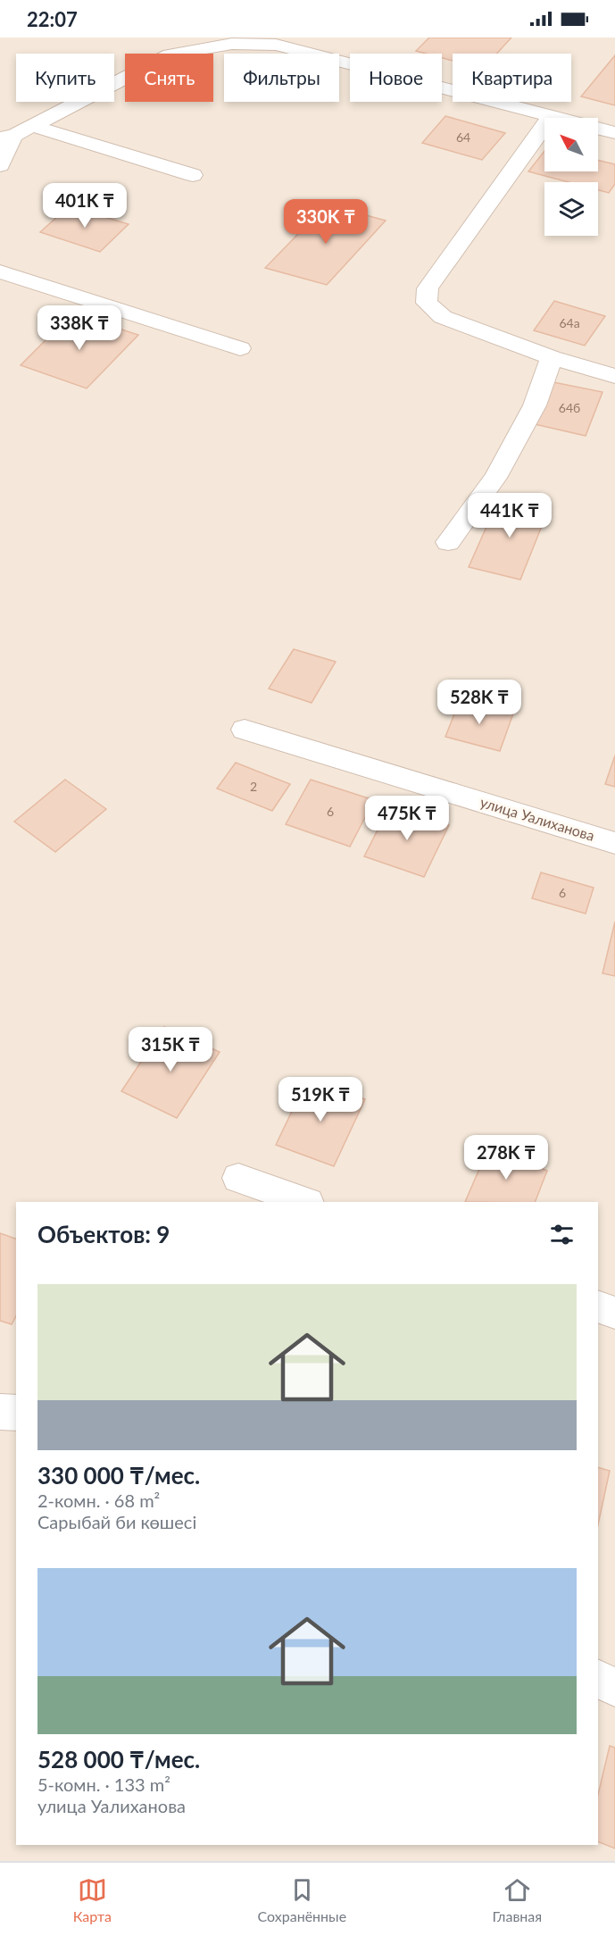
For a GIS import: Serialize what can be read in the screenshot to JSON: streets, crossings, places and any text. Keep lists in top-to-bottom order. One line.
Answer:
{"streets":{"street":["улица Уалиханова"]},"house_numbers":["64","64а","64б","2","6","6"],"north":"top left","page":{"status":"22:07","chip":["Купить","Снять","Фильтры","Новое","Квартира"],"price":["401K ₸","330K ₸","338K ₸","441K ₸","528K ₸","475K ₸","315K ₸","519K ₸","278K ₸"],"heading":"Объектов: 9","list":[{"name":"330 000 ₸/мес.","note":"2-комн. · 68 m² · Сарыбай би көшесі"},{"name":"528 000 ₸/мес.","note":"5-комн. · 133 m² · улица Уалиханова"}],"tabs":["Карта","Сохранённые","Главная"]}}
